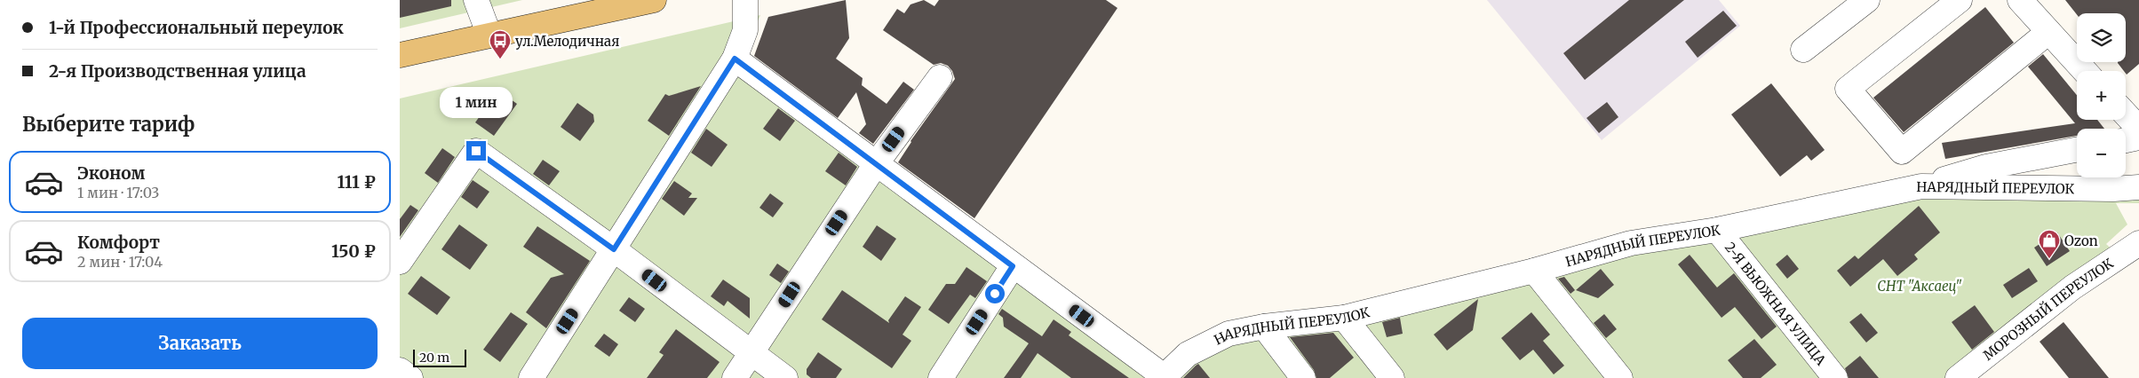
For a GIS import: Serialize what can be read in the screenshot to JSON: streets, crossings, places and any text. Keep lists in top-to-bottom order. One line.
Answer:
{"streets":{"street":["НАРЯДНЫЙ ПЕРЕУЛОК","2-Я ВЬЮЖНАЯ УЛИЦА","МОРОЗНЫЙ ПЕРЕУЛОК"]},"crossings":[["НАРЯДНЫЙ ПЕРЕУЛОК","2-Я ВЬЮЖНАЯ УЛИЦА"]],"parks":["СНТ \"Аксаец\""],"places":{"bus stop":["ул.Мелодичная"],"shop":["Ozon"]},"scale_bar":"20 m","page":{"banner":["1-й Профессиональный переулок","2-я Производственная улица"],"map_buttons":["+","−"],"bubble":"1 мин","heading":"Выберите тариф","list":[{"name":"Эконом","note":"1 мин · 17:03","value":"111 ₽"},{"name":"Комфорт","note":"2 мин · 17:04","value":"150 ₽"}],"buttons":"Заказать","scale":"20 m"}}
